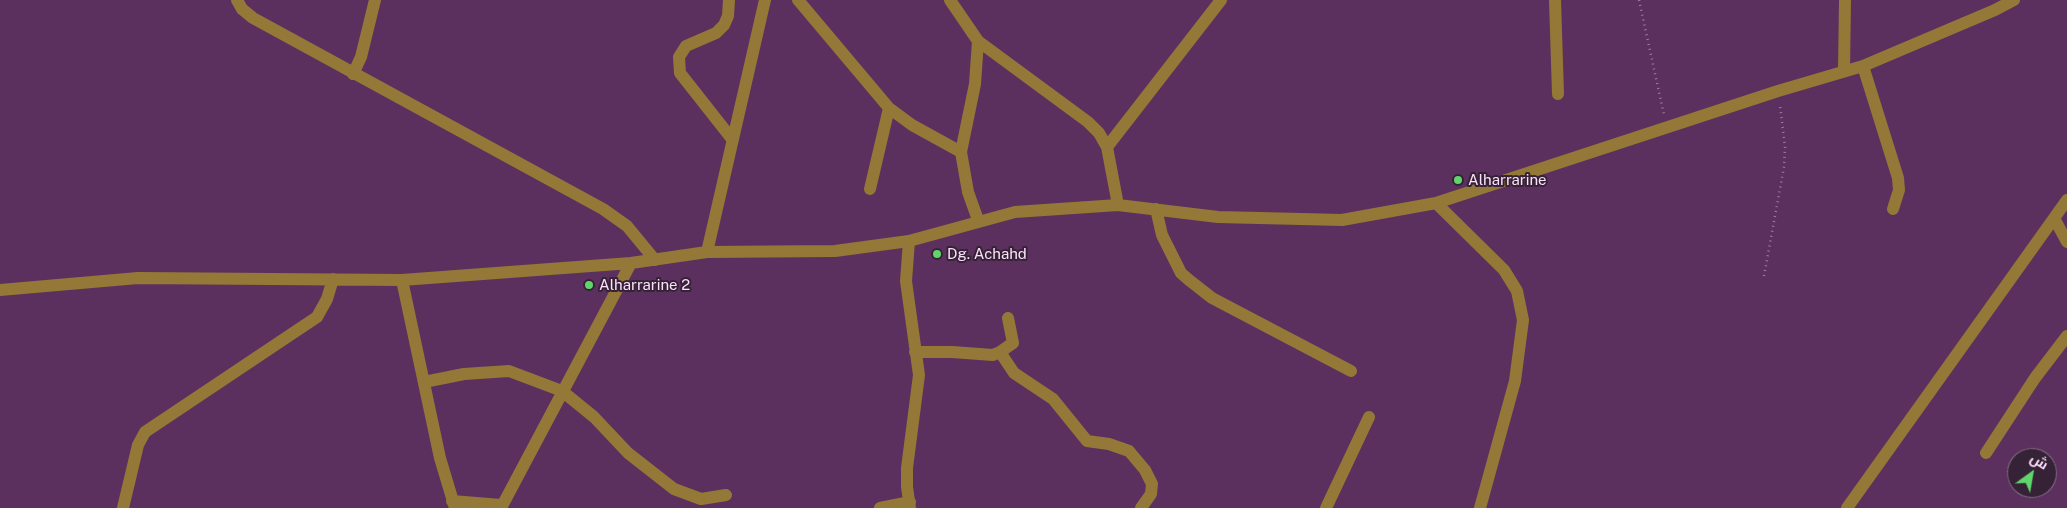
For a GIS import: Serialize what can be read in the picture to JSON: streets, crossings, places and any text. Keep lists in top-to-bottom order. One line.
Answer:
{"places":["Alharrarine","Dg. Achahd","Alharrarine 2"],"north":"top right"}
